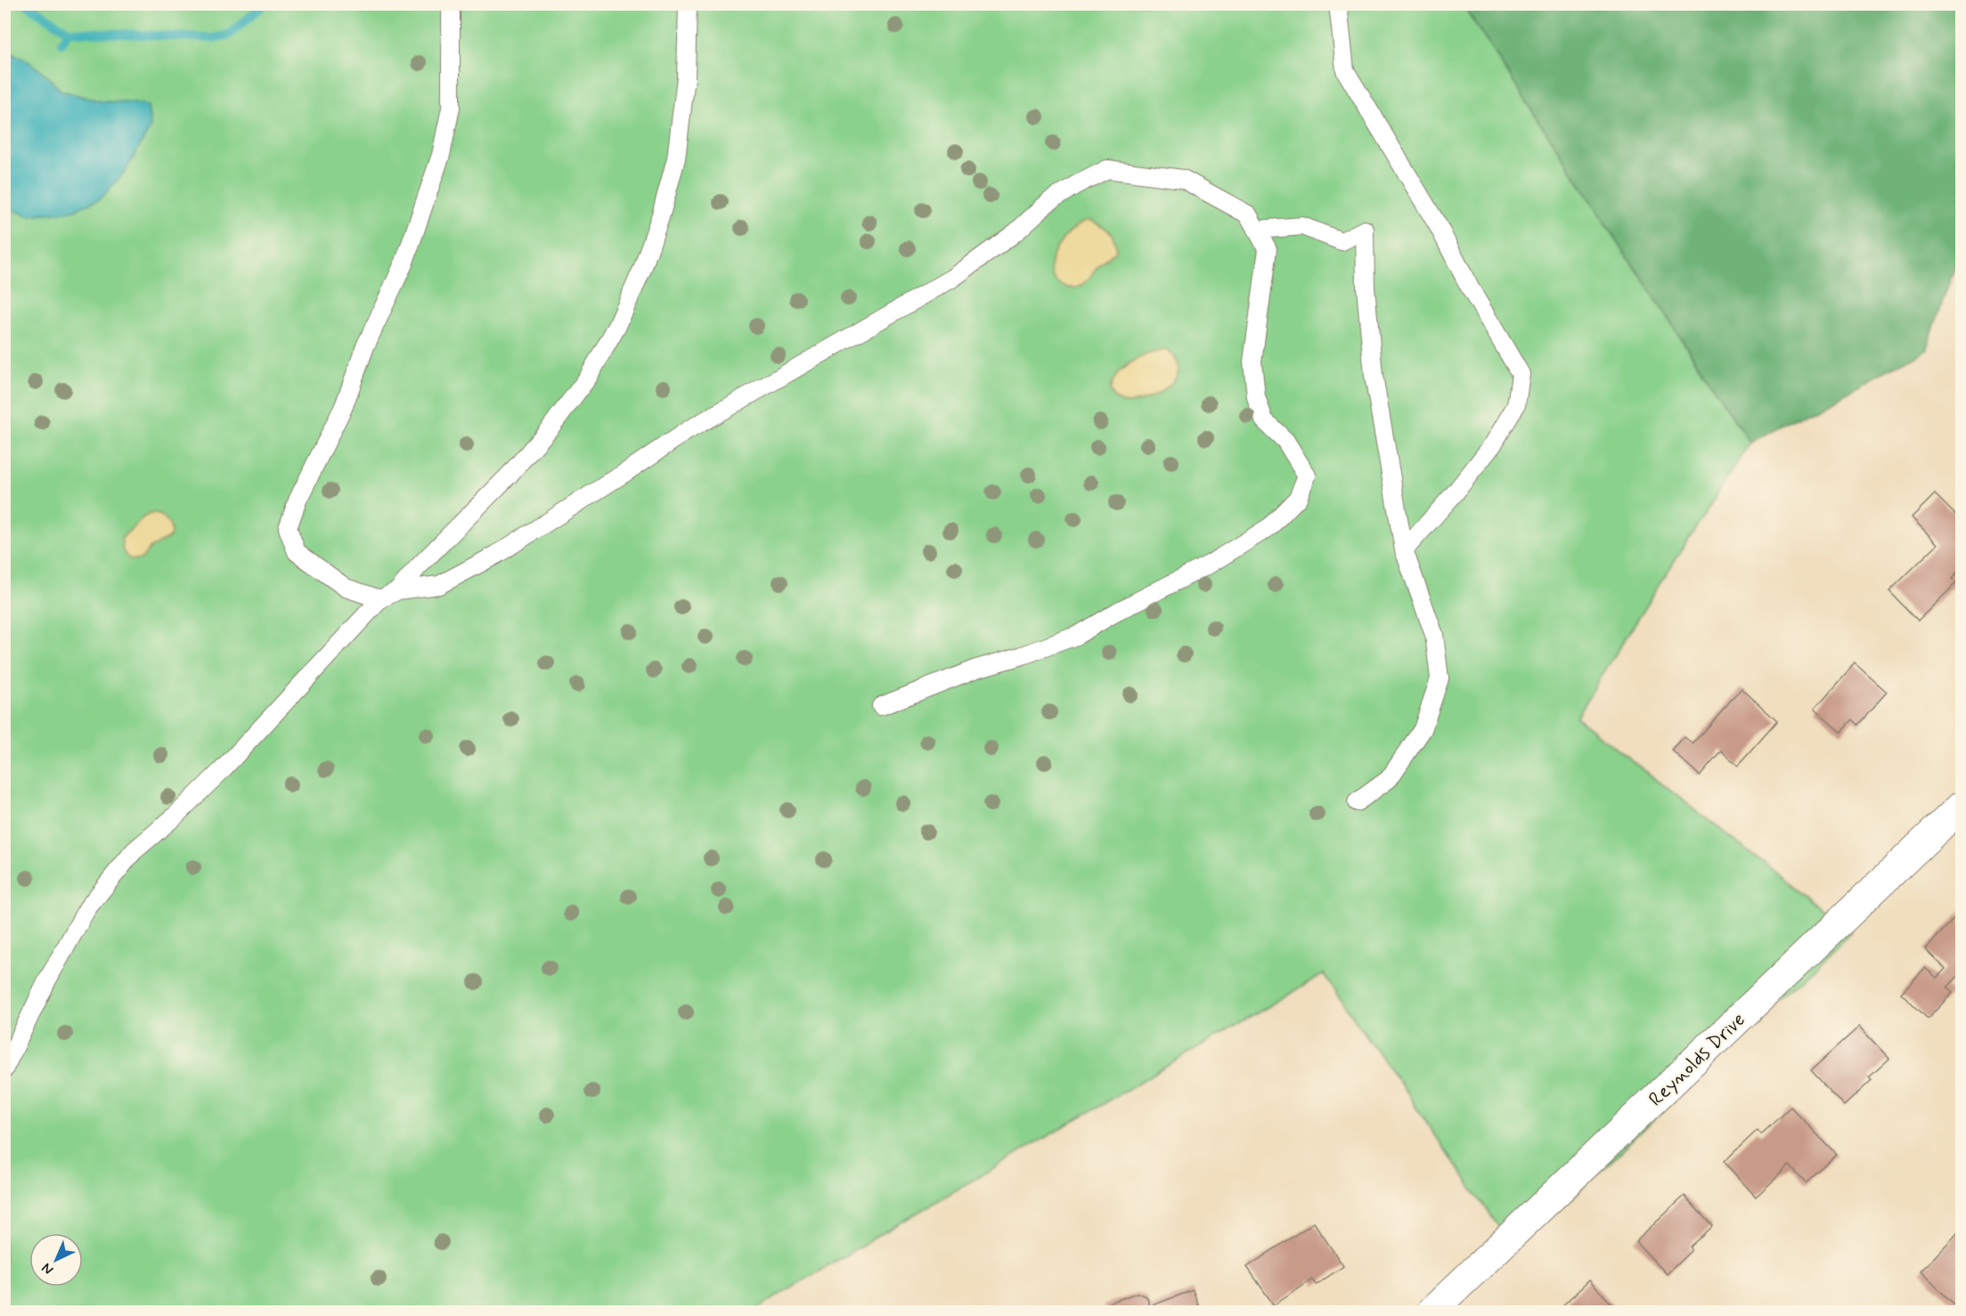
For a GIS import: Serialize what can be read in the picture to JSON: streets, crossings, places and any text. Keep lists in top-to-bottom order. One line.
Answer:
{"streets":{"street":["Reynolds Drive"]},"north":"bottom left"}
